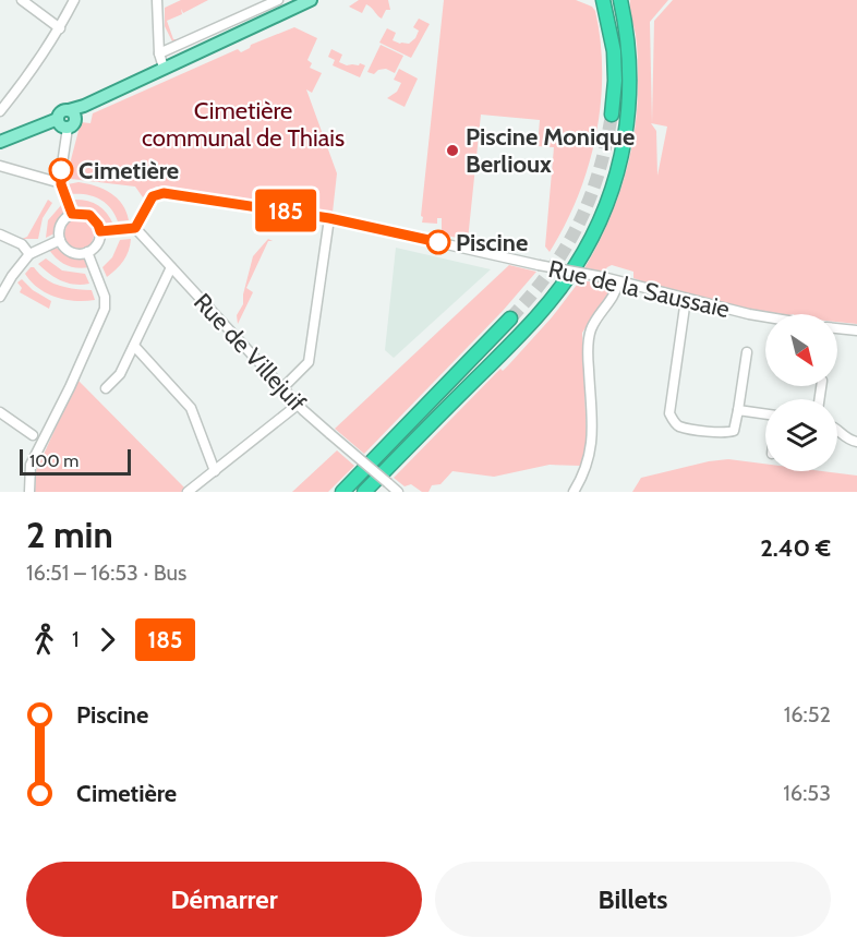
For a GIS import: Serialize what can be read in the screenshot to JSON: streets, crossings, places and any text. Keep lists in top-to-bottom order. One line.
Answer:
{"streets":{"street":["Rue de la Saussaie","Rue de Villejuif"]},"crossings":[["Rue de la Saussaie","Rue de Villejuif"]],"parks":["Cimetière communal de Thiais"],"places":["Piscine Monique Berlioux","Cimetière","Piscine"],"lines":["bus line 185"],"scale_bar":"100 m","north":"bottom right","page":{"on_map":"185","scale":"100 m","heading":["2 min","16:51 – 16:53 · Bus","2.40 €"],"legs":["1","185"],"list":[{"name":"Piscine","value":"16:52"},{"name":"Cimetière","value":"16:53"}],"buttons":["Démarrer","Billets"]}}
